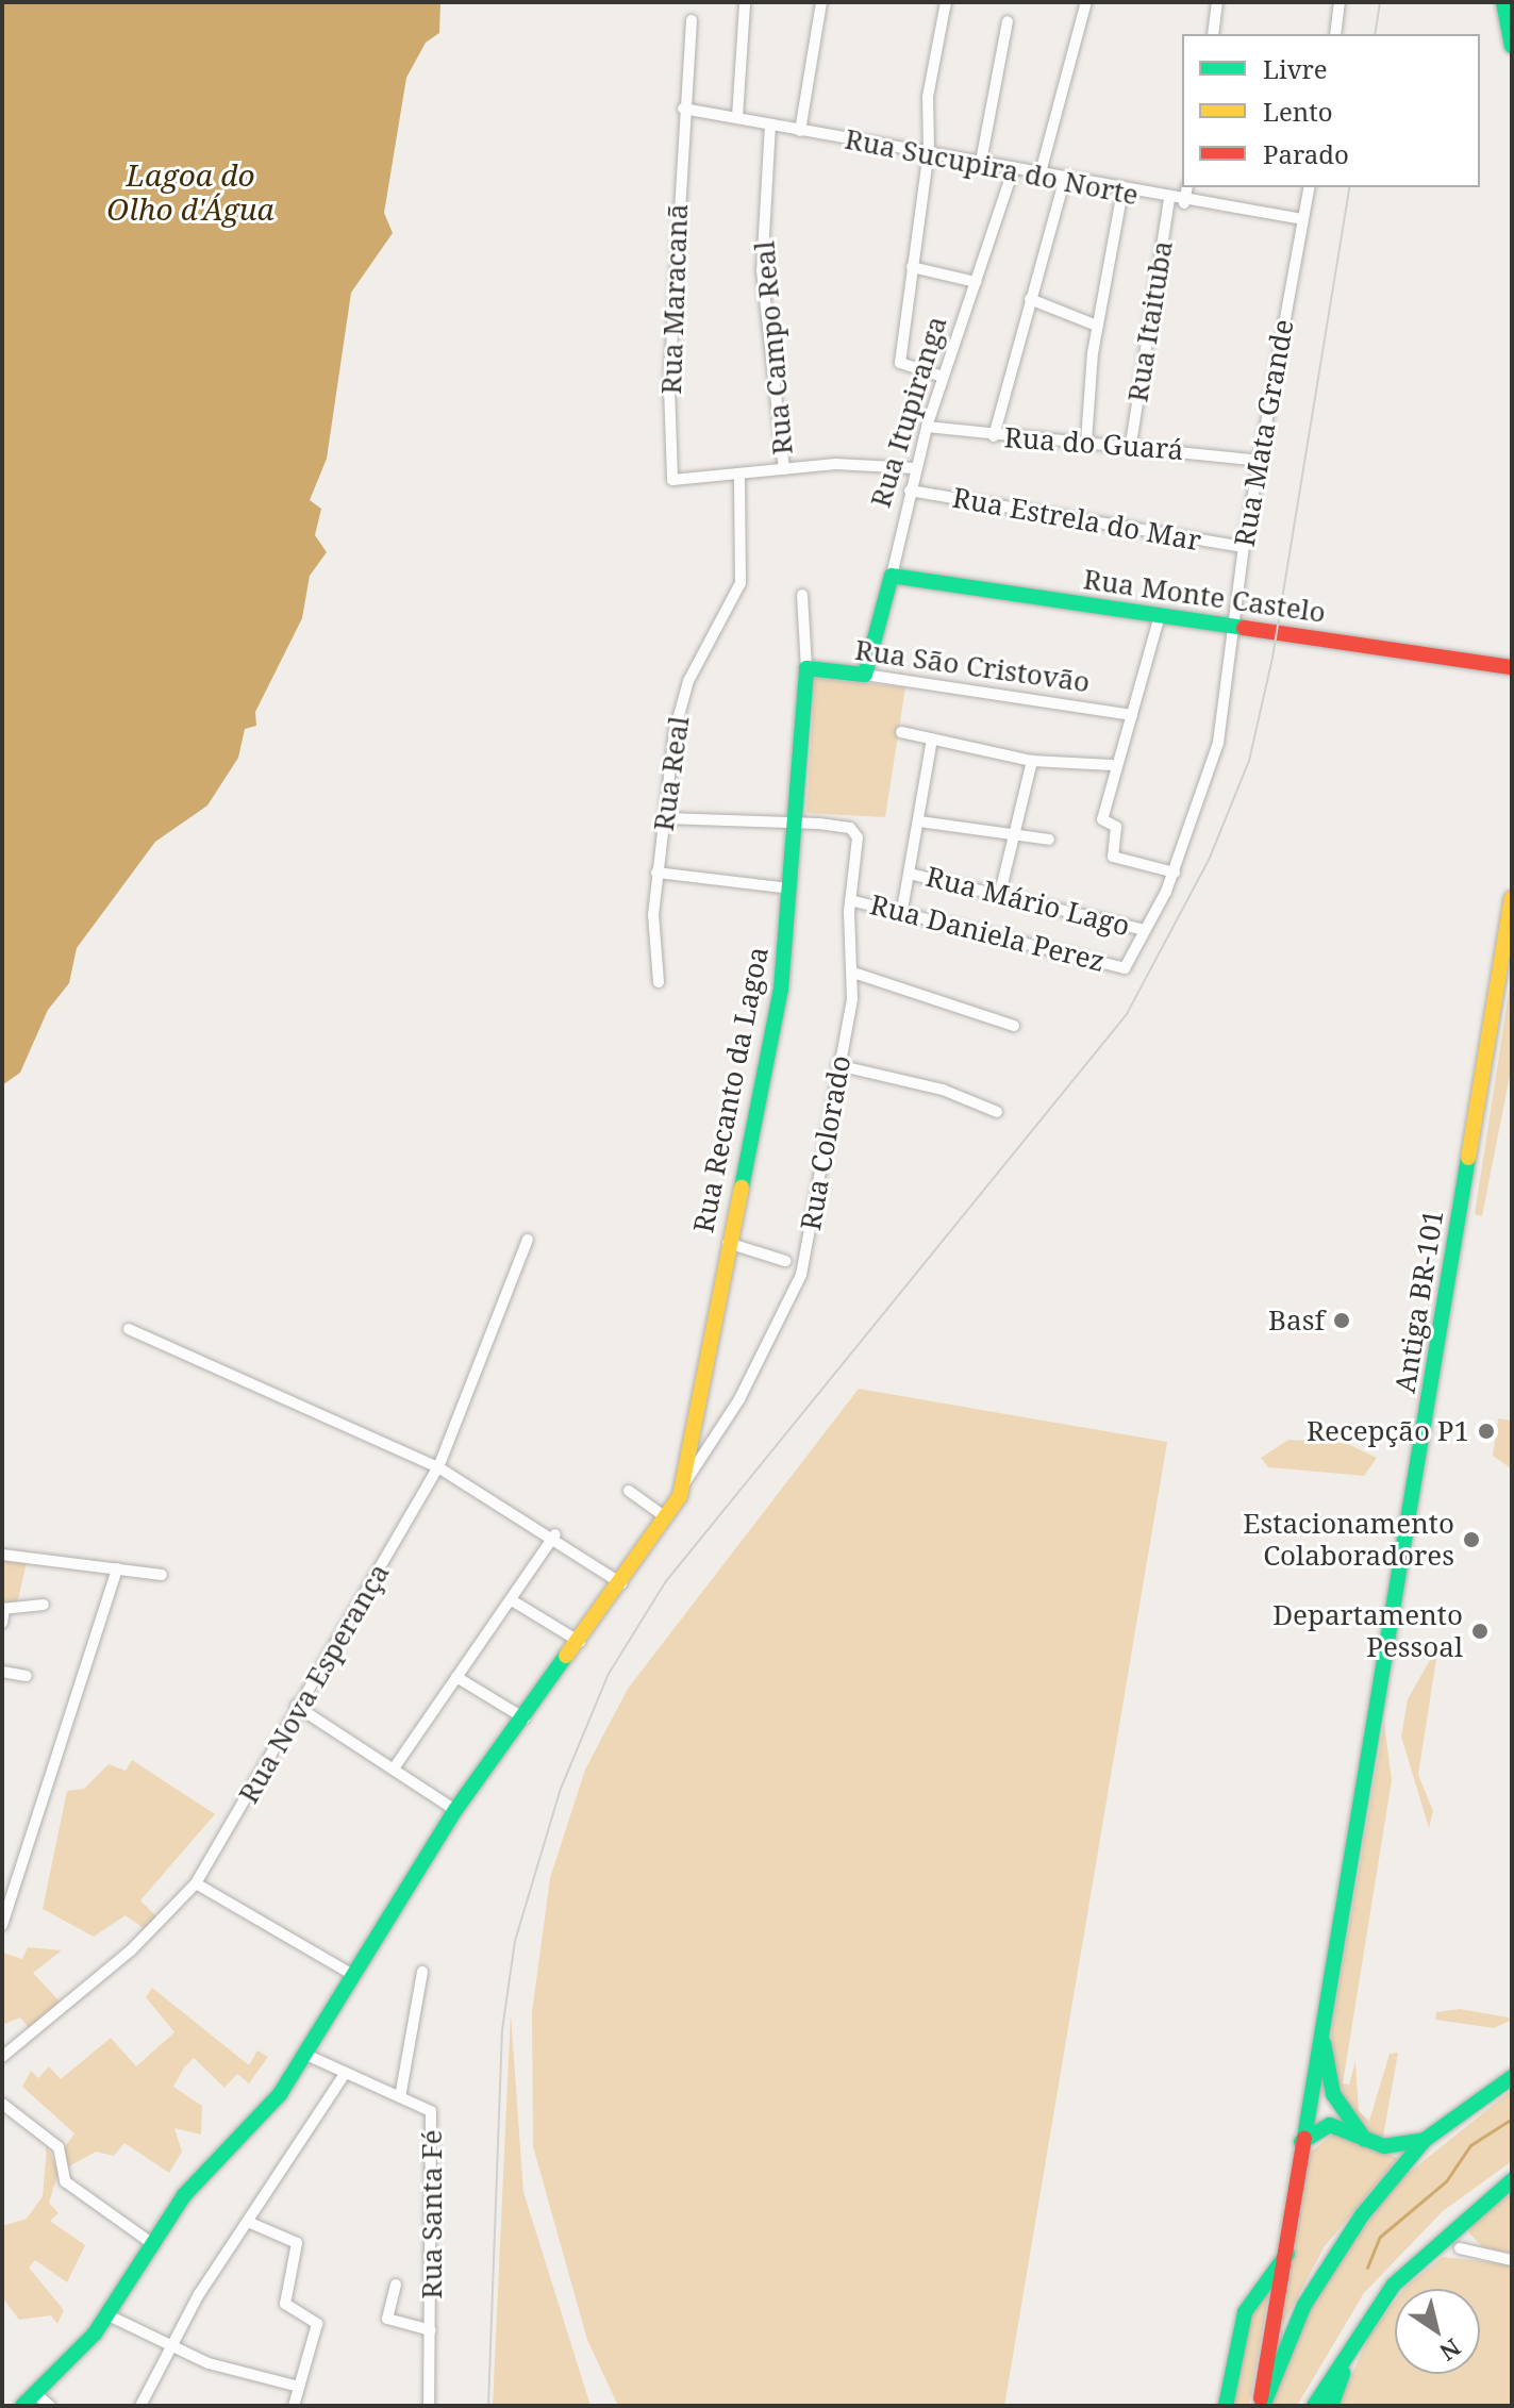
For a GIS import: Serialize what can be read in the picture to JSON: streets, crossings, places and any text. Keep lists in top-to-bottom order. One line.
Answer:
{"streets":{"main road":["Rua Itupiranga","Rua Monte Castelo","Rua São Cristovão","Rua Recanto da Lagoa","Antiga BR-101"],"street":["Rua Sucupira do Norte","Rua Maracanã","Rua Itaituba","Rua Campo Real","Rua Mata Grande","Rua do Guará","Rua Estrela do Mar","Rua Real","Rua Mário Lago","Rua Daniela Perez","Rua Colorado","Rua Nova Esperança","Rua Santa Fé"]},"crossings":[["Rua Sucupira do Norte","Rua Maracanã"],["Rua Sucupira do Norte","Rua Itaituba"],["Rua Sucupira do Norte","Rua Campo Real"],["Rua Sucupira do Norte","Rua Itupiranga"],["Rua Sucupira do Norte","Rua Mata Grande"],["Rua Maracanã","Rua Real"],["Rua Itaituba","Rua do Guará"],["Rua Itupiranga","Rua do Guará"],["Rua Itupiranga","Rua Estrela do Mar"],["Rua Itupiranga","Rua Monte Castelo"],["Rua Itupiranga","Rua São Cristovão"],["Rua Mata Grande","Rua do Guará"],["Rua Mata Grande","Rua Estrela do Mar"],["Rua Mata Grande","Rua Monte Castelo"],["Rua Mata Grande","Rua Mário Lago"],["Rua Mata Grande","Rua Daniela Perez"],["Rua São Cristovão","Rua Recanto da Lagoa"],["Rua Daniela Perez","Rua Colorado"],["Rua Recanto da Lagoa","Rua Colorado"],["Rua Recanto da Lagoa","Rua Santa Fé"]],"water":["Lagoa do Olho d'Água"],"places":["Basf","Recepção P1","Estacionamento Colaboradores","Departamento Pessoal"],"legend":["Livre","Lento","Parado"],"north":"bottom right"}
